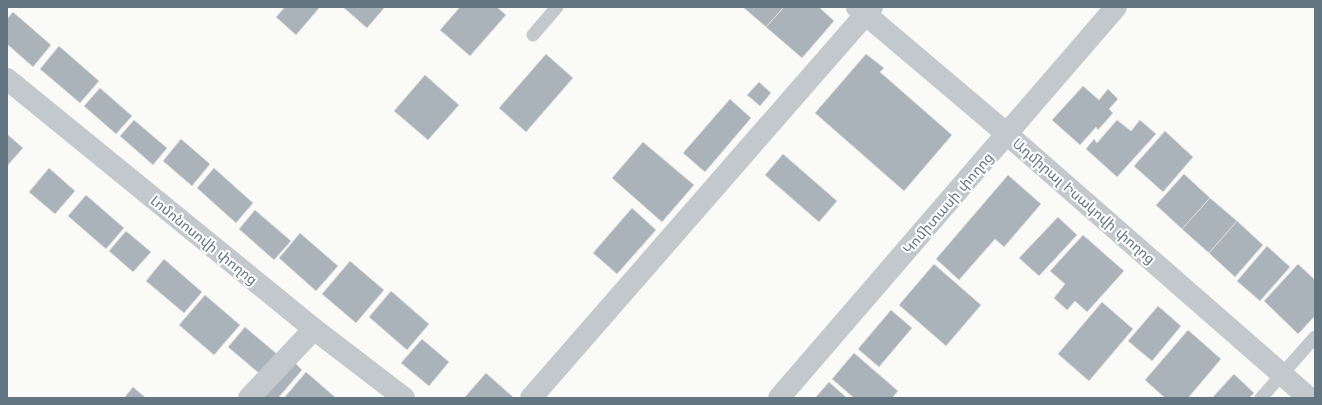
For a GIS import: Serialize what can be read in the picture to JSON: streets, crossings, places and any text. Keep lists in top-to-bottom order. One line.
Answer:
{"streets":{"street":["Ադմիրալ Իսակովի փողոց","Կոմիտասի փողոց","Լոմոնոսովի փողոց"]},"crossings":[["Ադմիրալ Իսակովի փողոց","Կոմիտասի փողոց"]]}
